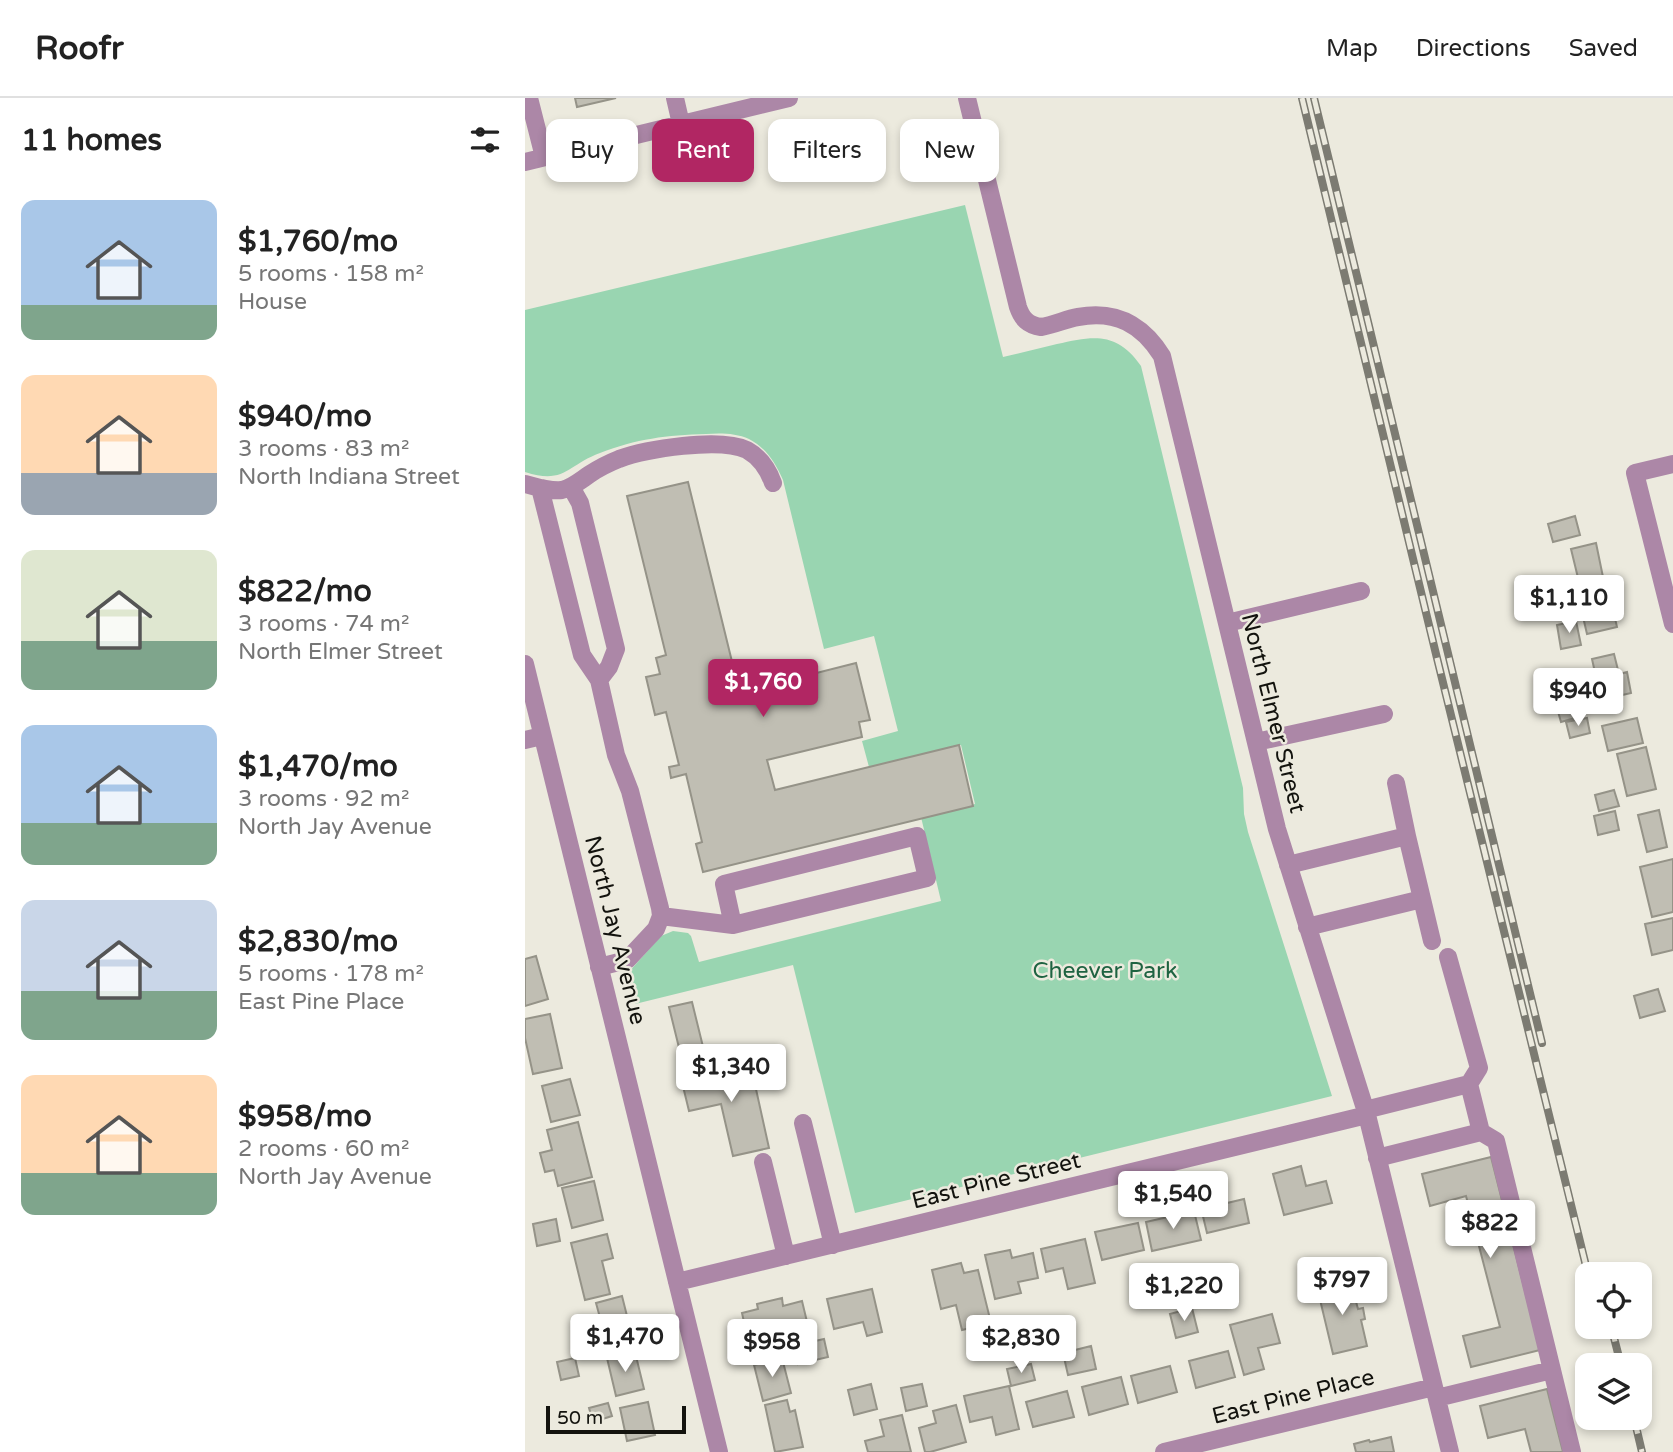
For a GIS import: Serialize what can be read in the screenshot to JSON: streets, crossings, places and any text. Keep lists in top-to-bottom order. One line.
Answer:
{"streets":{"street":["North Elmer Street","North Jay Avenue","East Pine Street","East Pine Place"]},"crossings":[["North Elmer Street","East Pine Street"],["North Elmer Street","East Pine Place"],["North Jay Avenue","East Pine Street"]],"parks":["Cheever Park"],"scale_bar":"50 m","page":{"header":"Roofr","nav":["Map","Directions","Saved"],"heading":"11 homes","chip":["Buy","Rent","Filters","New"],"list":[{"name":"$1,760/mo","note":"5 rooms · 158 m² · House"},{"name":"$940/mo","note":"3 rooms · 83 m² · North Indiana Street"},{"name":"$822/mo","note":"3 rooms · 74 m² · North Elmer Street"},{"name":"$1,470/mo","note":"3 rooms · 92 m² · North Jay Avenue"},{"name":"$2,830/mo","note":"5 rooms · 178 m² · East Pine Place"},{"name":"$958/mo","note":"2 rooms · 60 m² · North Jay Avenue"}],"price":["$1,110","$1,760","$940","$1,340","$1,540","$822","$797","$1,220","$1,470","$2,830","$958"],"scale":"50 m"}}
